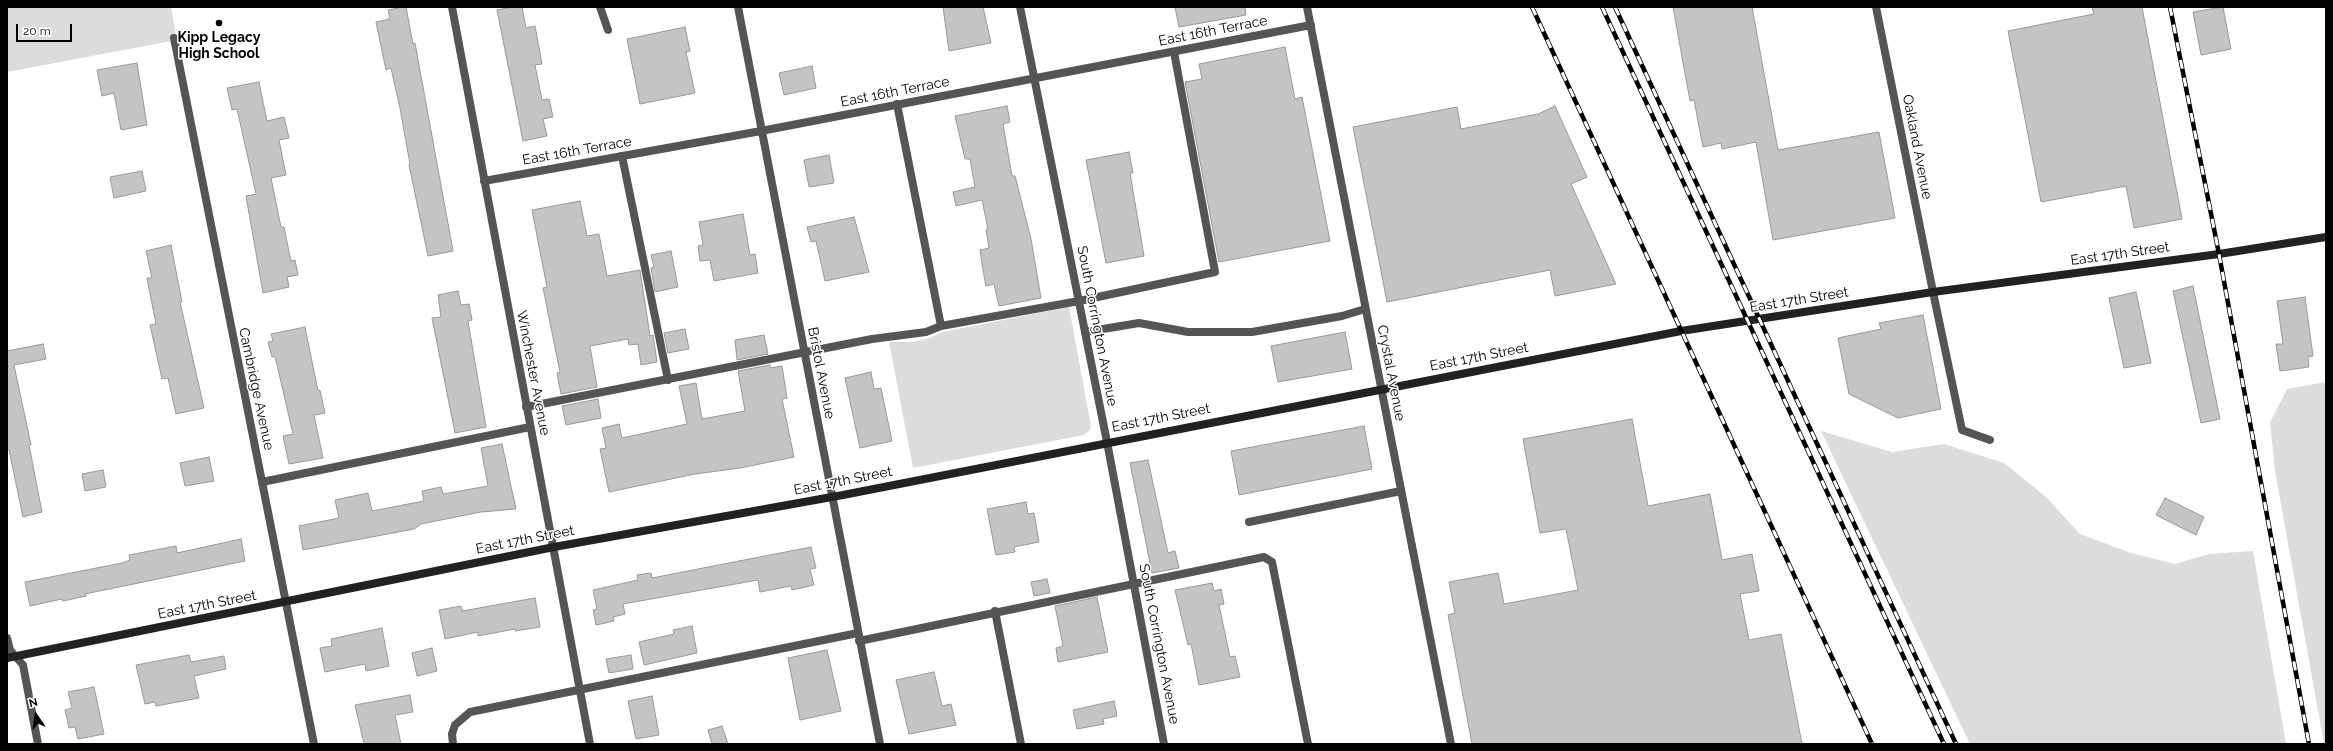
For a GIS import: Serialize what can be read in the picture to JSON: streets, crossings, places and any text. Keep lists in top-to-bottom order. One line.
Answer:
{"streets":{"street":["East 16th Terrace","Oakland Avenue","East 17th Street","South Corrington Avenue","Winchester Avenue","Bristol Avenue","Crystal Avenue","Cambridge Avenue"]},"crossings":[["East 16th Terrace","South Corrington Avenue"],["East 16th Terrace","Winchester Avenue"],["East 16th Terrace","Bristol Avenue"],["East 16th Terrace","Crystal Avenue"],["Oakland Avenue","East 17th Street"],["East 17th Street","South Corrington Avenue"],["East 17th Street","Winchester Avenue"],["East 17th Street","Bristol Avenue"],["East 17th Street","Crystal Avenue"],["East 17th Street","Cambridge Avenue"]],"places":["Kipp Legacy High School"],"scale_bar":"20 m","north":"top"}
